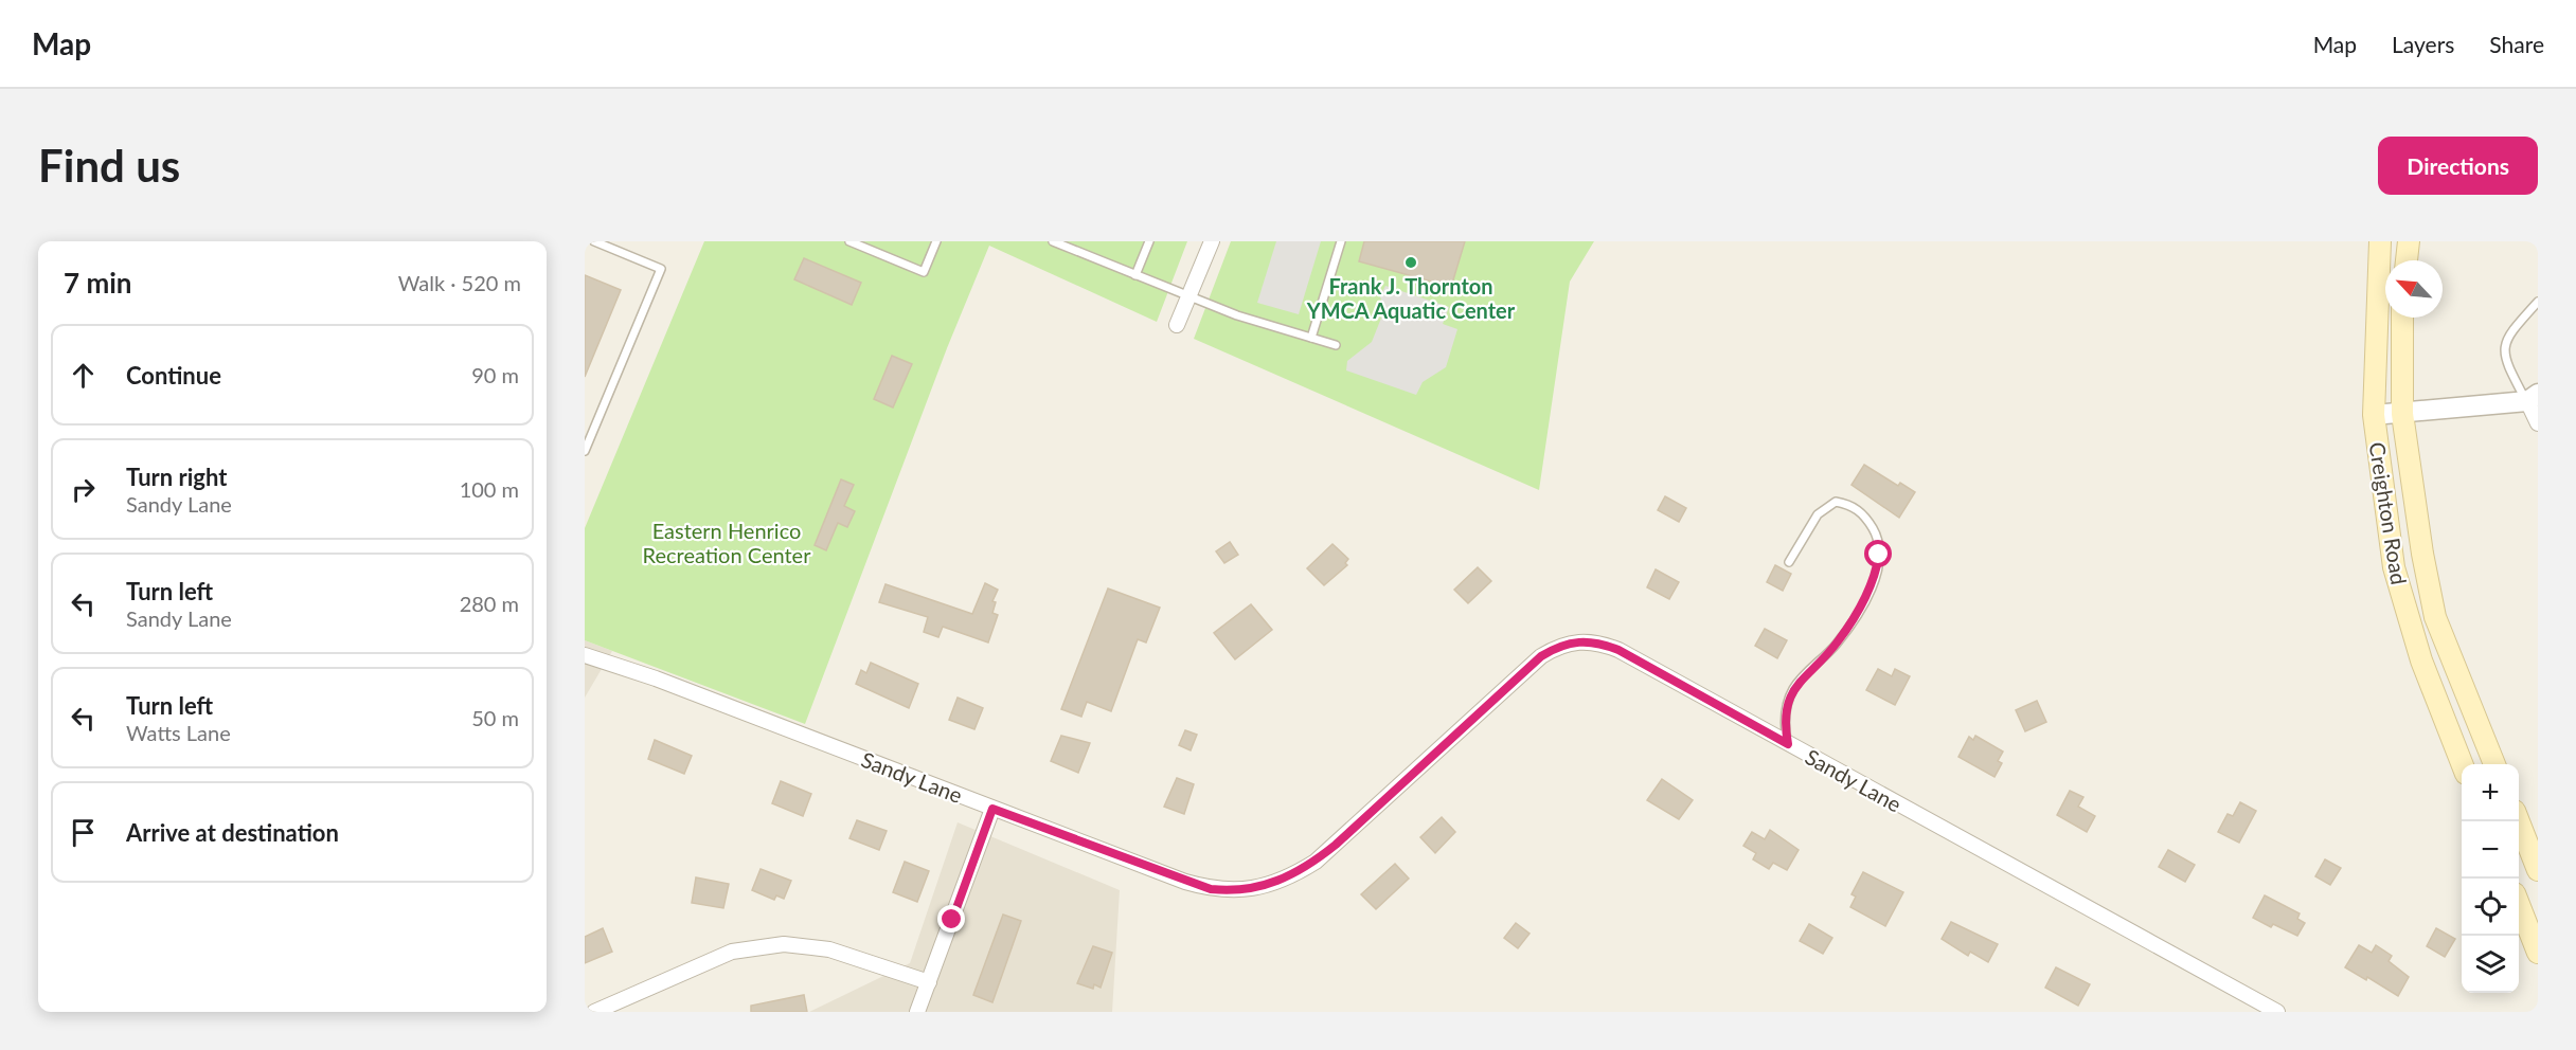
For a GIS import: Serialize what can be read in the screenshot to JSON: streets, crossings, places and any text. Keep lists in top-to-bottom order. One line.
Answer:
{"streets":{"main road":["Creighton Road"],"street":["Sandy Lane"]},"parks":["Eastern Henrico Recreation Center"],"places":["Frank J. Thornton YMCA Aquatic Center"],"north":"top left","page":{"header":"Map","nav":["Map","Layers","Share"],"buttons":"Directions","title":"Find us","heading":["7 min","Walk · 520 m"],"list":[["Continue","90 m"],["Turn right","Sandy Lane","100 m"],["Turn left","Sandy Lane","280 m"],["Turn left","Watts Lane","50 m"],"Arrive at destination"],"map_buttons":["+","−"]}}
